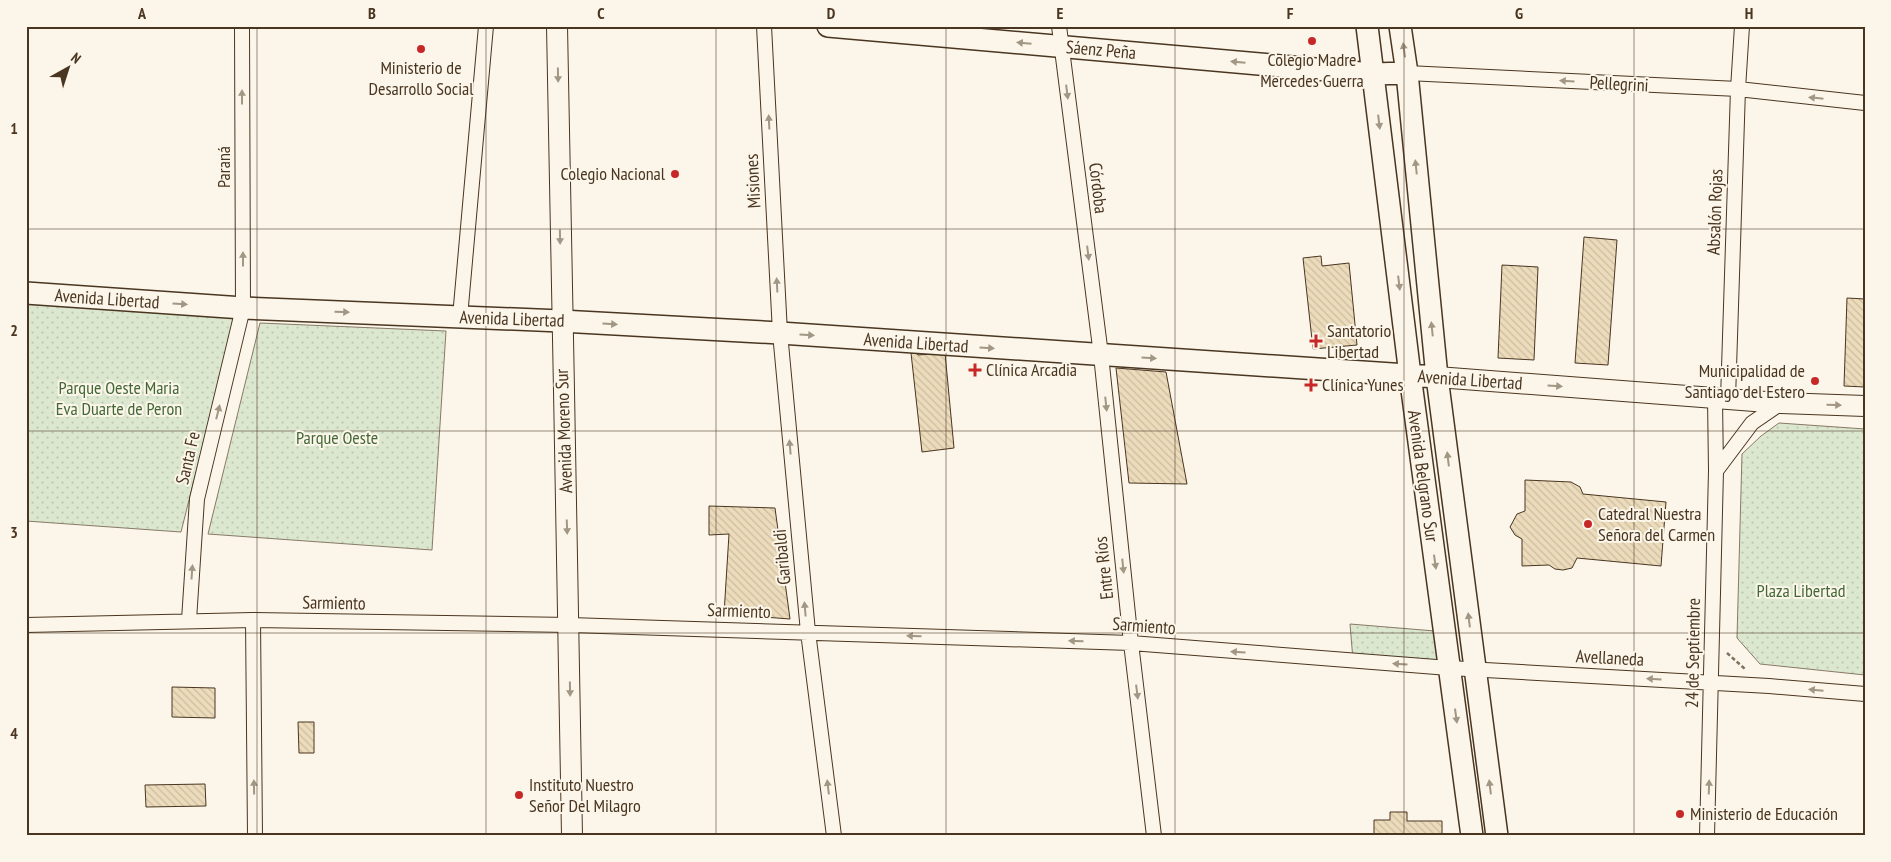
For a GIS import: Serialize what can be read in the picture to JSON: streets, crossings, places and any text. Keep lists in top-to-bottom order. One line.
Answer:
{"streets":{"main road":["Sáenz Peña","Pellegrini","Avenida Libertad","Avenida Belgrano Sur"],"street":["Paraná","Misiones","Córdoba","Absalón Rojas","Avenida Moreno Sur","Santa Fe","Garibaldi","Entre Ríos","Sarmiento","24 de Septiembre","Avellaneda"]},"crossings":[["Sáenz Peña","Pellegrini"],["Sáenz Peña","Córdoba"],["Sáenz Peña","Avenida Belgrano Sur"],["Pellegrini","Absalón Rojas"],["Pellegrini","Avenida Belgrano Sur"],["Paraná","Avenida Libertad"],["Paraná","Santa Fe"],["Misiones","Avenida Libertad"],["Misiones","Garibaldi"],["Córdoba","Avenida Libertad"],["Córdoba","Entre Ríos"],["Absalón Rojas","Avenida Libertad"],["Absalón Rojas","24 de Septiembre"],["Avenida Libertad","Avenida Moreno Sur"],["Avenida Libertad","Santa Fe"],["Avenida Libertad","Avenida Belgrano Sur"],["Avenida Libertad","Garibaldi"],["Avenida Libertad","Entre Ríos"],["Avenida Libertad","24 de Septiembre"],["Avenida Moreno Sur","Sarmiento"],["Santa Fe","Sarmiento"],["Avenida Belgrano Sur","Sarmiento"],["Avenida Belgrano Sur","Avellaneda"],["Garibaldi","Sarmiento"],["Entre Ríos","Sarmiento"],["Sarmiento","Avellaneda"],["24 de Septiembre","Avellaneda"]],"one_way":["Sáenz Peña","Pellegrini","Paraná","Misiones","Córdoba","Avenida Libertad","Santa Fe","Garibaldi","Entre Ríos","Sarmiento","24 de Septiembre","Avellaneda"],"parks":["Parque Oeste Maria Eva Duarte de Peron","Parque Oeste","Plaza Libertad"],"places":{"other":["Colegio Madre Mercedes Guerra","Ministerio de Desarrollo Social","Colegio Nacional","Municipalidad de Santiago del Estero","Catedral Nuestra Señora del Carmen","Instituto Nuestro Señor Del Milagro","Ministerio de Educación"],"health":["Santatorio Libertad","Clínica Arcadia","Clínica Yunes"]},"north":"top right","grid":{"columns":["A","B","C","D","E","F","G","H"],"rows":["1","2","3","4"]}}
